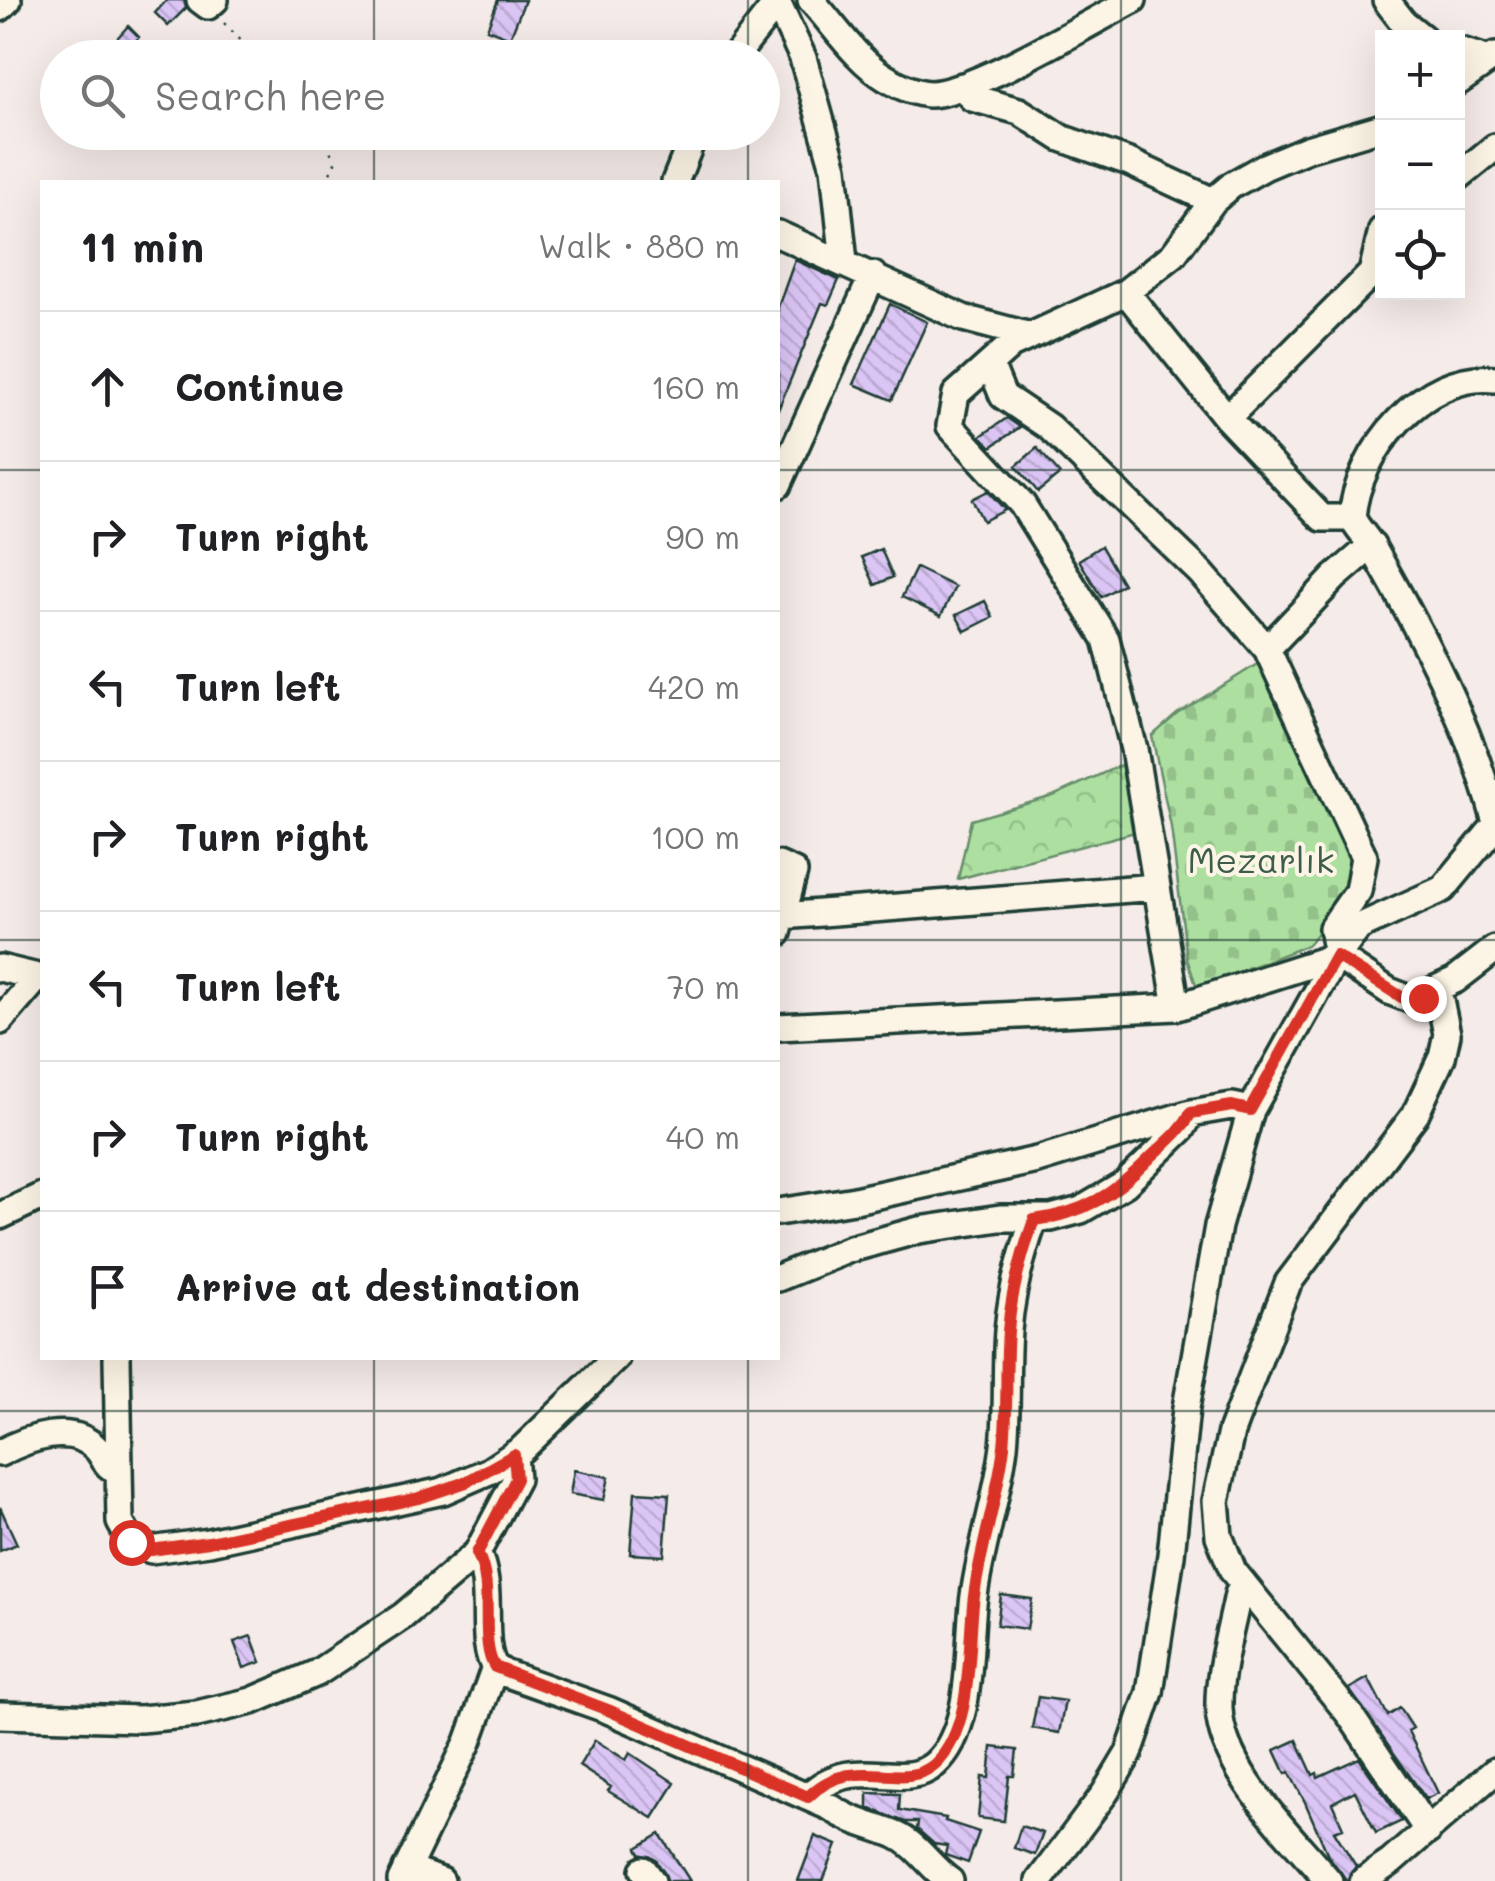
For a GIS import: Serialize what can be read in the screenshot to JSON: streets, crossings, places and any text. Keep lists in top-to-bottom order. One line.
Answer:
{"parks":["Mezarlık"],"page":{"map_buttons":["+","−"],"search":"Search here","heading":["11 min","Walk · 880 m"],"list":[["Continue","160 m"],["Turn right","90 m"],["Turn left","420 m"],["Turn right","100 m"],["Turn left","70 m"],["Turn right","40 m"],"Arrive at destination"]}}
